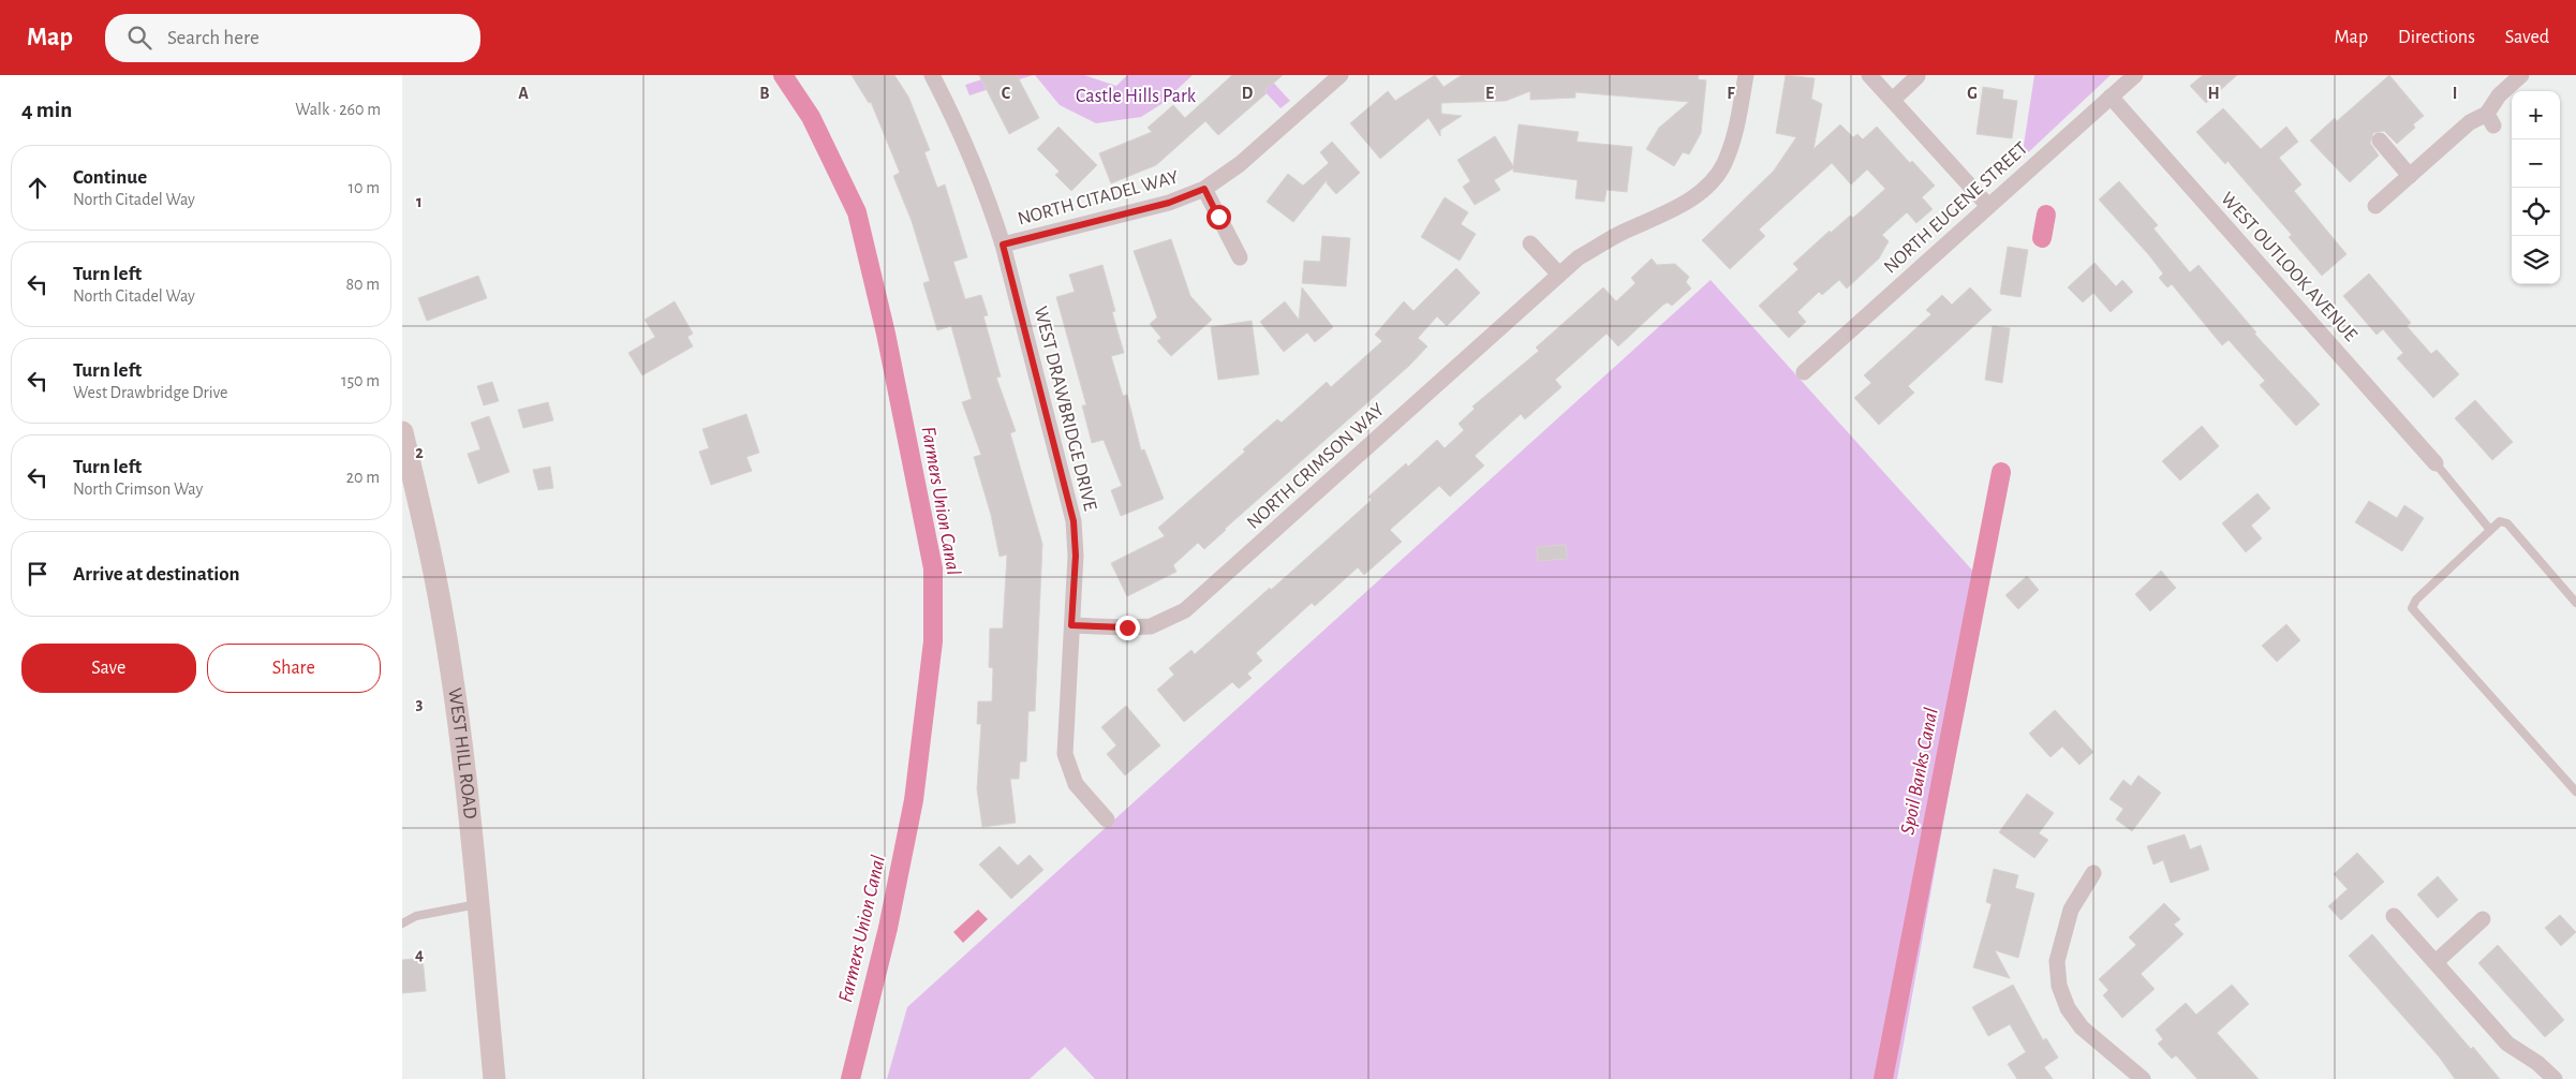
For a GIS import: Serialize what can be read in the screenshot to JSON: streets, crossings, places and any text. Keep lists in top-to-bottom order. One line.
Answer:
{"streets":{"street":["NORTH CITADEL WAY","NORTH EUGENE STREET","WEST OUTLOOK AVENUE","WEST DRAWBRIDGE DRIVE","NORTH CRIMSON WAY","WEST HILL ROAD"]},"crossings":[["NORTH CITADEL WAY","WEST DRAWBRIDGE DRIVE"],["NORTH EUGENE STREET","WEST OUTLOOK AVENUE"],["WEST DRAWBRIDGE DRIVE","NORTH CRIMSON WAY"]],"water":["Farmers Union Canal","Spoil Banks Canal"],"parks":["Castle Hills Park"],"page":{"header":"Map","search":"Search here","nav":["Map","Directions","Saved"],"heading":["4 min","Walk · 260 m"],"map_buttons":["+","−"],"list":[["Continue","North Citadel Way","10 m"],["Turn left","North Citadel Way","80 m"],["Turn left","West Drawbridge Drive","150 m"],["Turn left","North Crimson Way","20 m"],"Arrive at destination"],"buttons":["Save","Share"]},"grid":{"columns":["A","B","C","D","E","F","G","H","I"],"rows":["1","2","3","4"]}}
